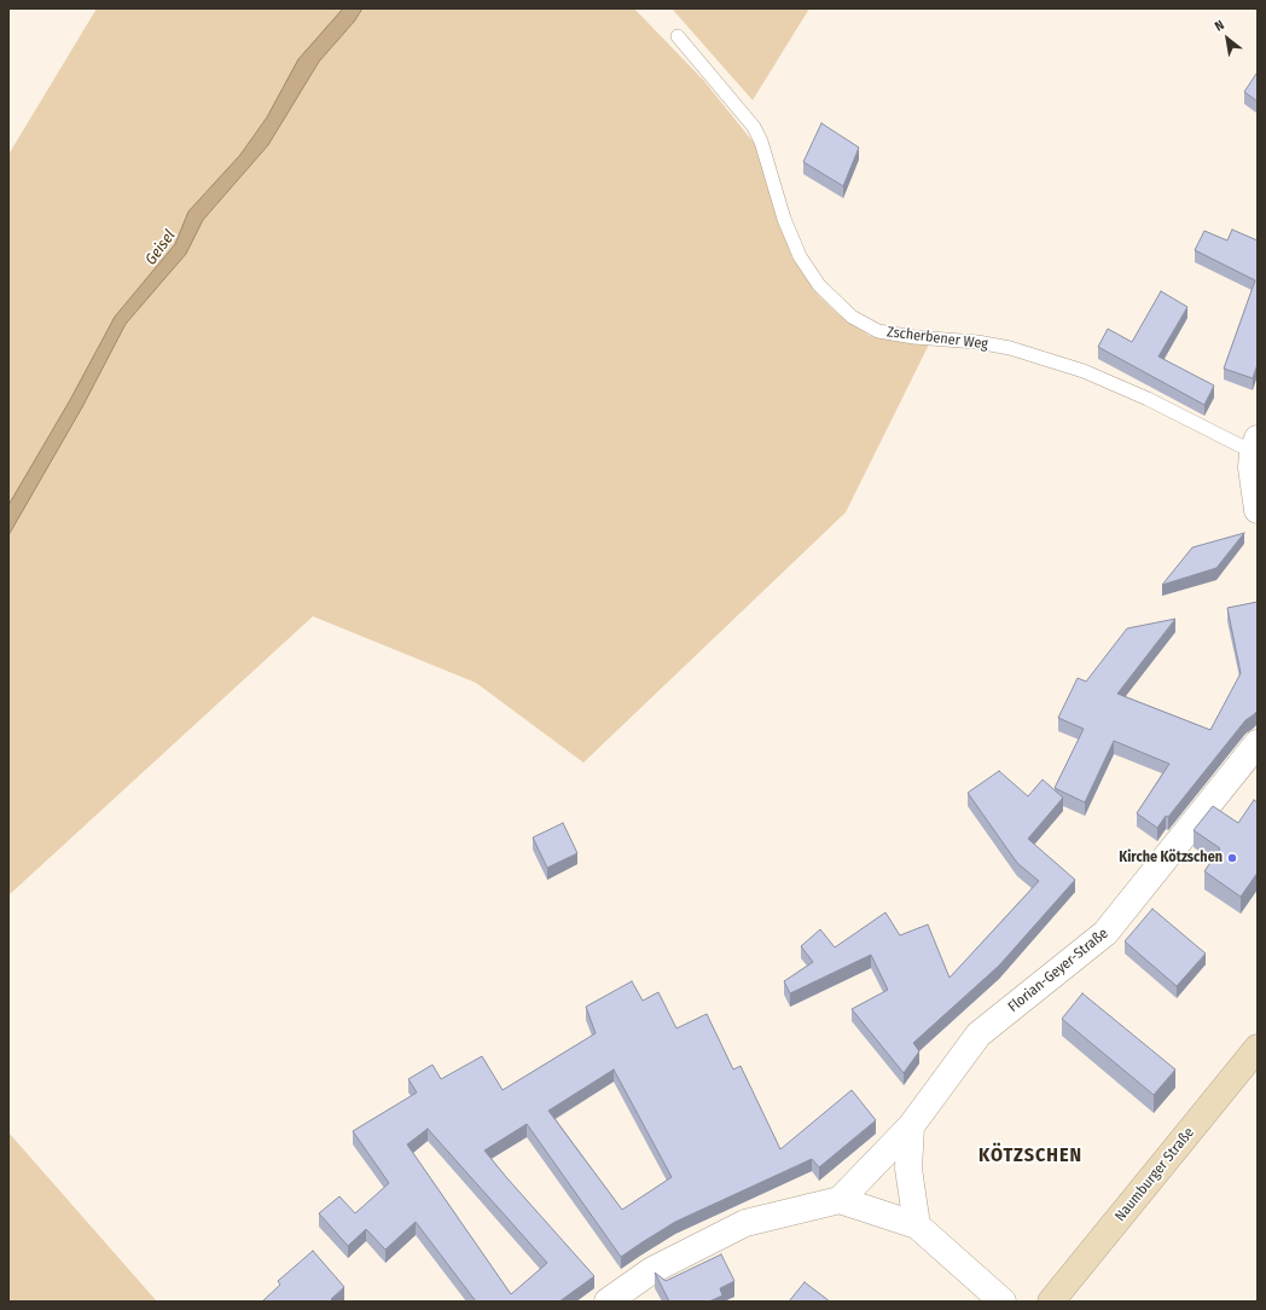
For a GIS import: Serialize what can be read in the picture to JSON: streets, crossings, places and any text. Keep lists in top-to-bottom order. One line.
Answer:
{"streets":{"street":["Florian-Geyer-Straße","Naumburger Straße"],"lane":["Zscherbener Weg"]},"districts":["KÖTZSCHEN"],"water":["Geisel"],"places":["Kirche Kötzschen"],"north":"top left"}
